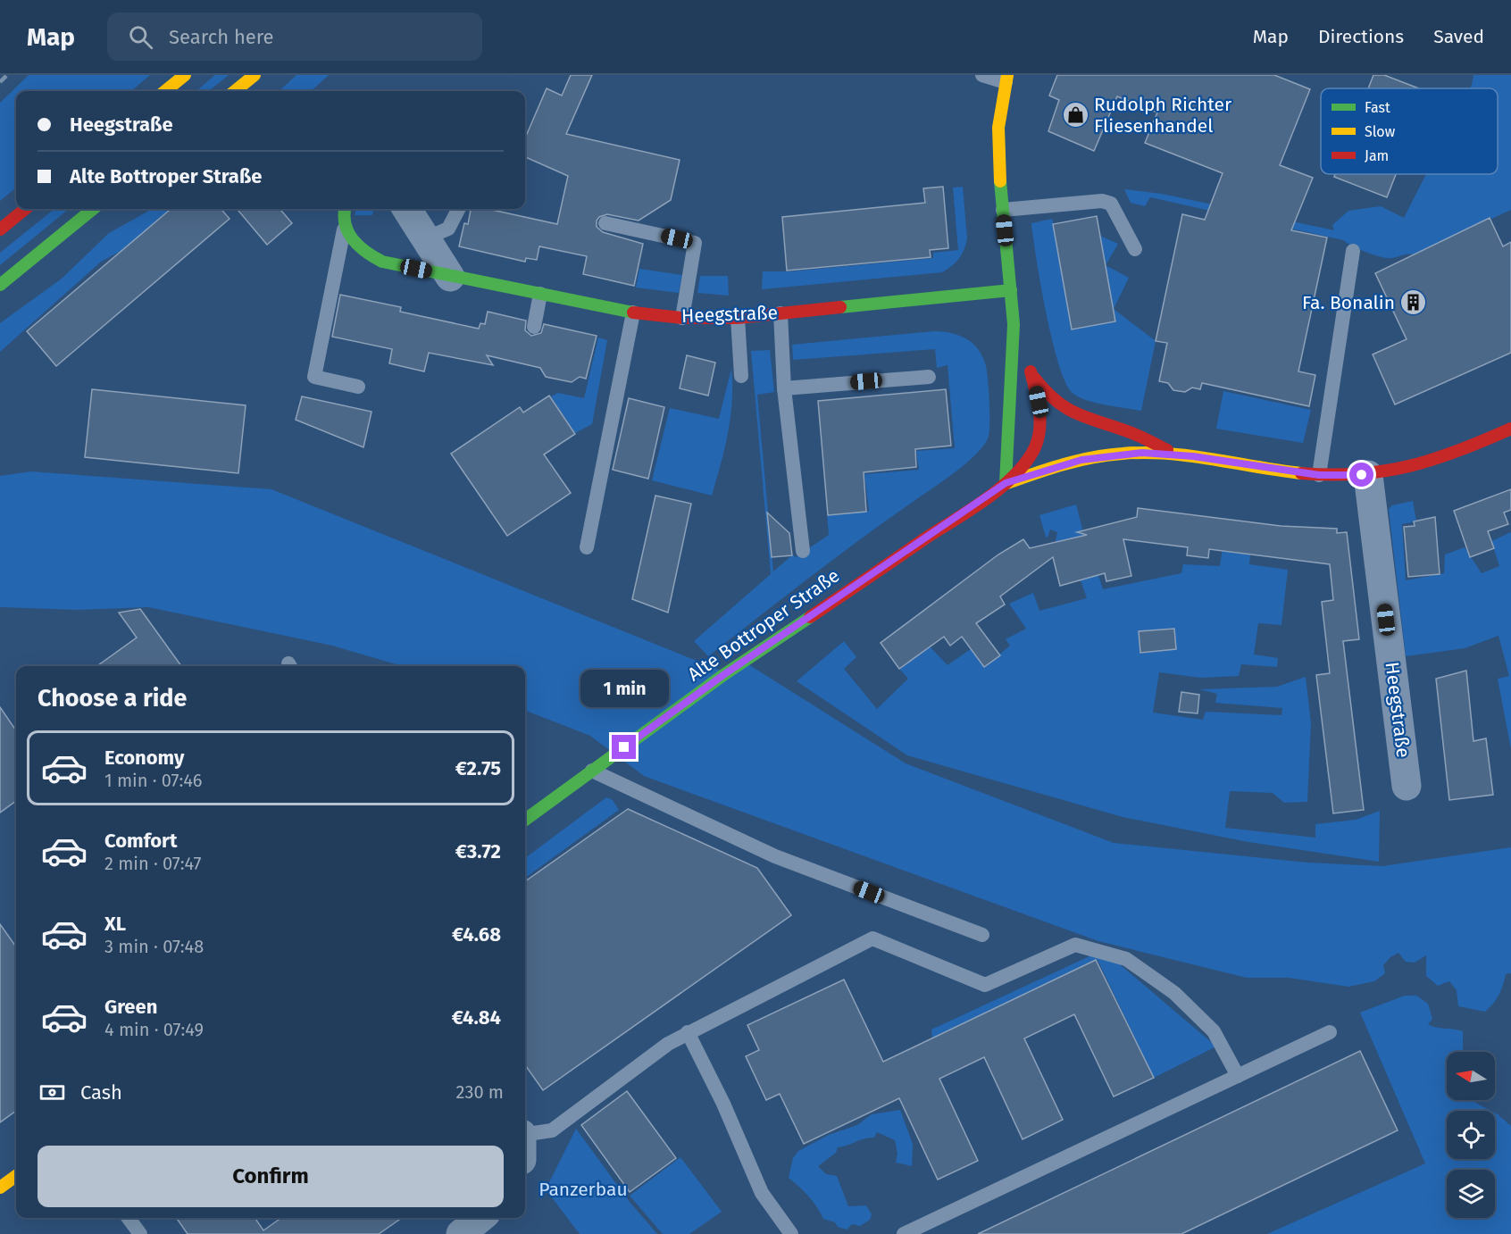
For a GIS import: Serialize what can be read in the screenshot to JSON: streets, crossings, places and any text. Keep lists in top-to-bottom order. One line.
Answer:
{"streets":{"street":["Heegstraße","Alte Bottroper Straße"]},"parks":["Panzerbau"],"places":{"shop":["Rudolph Richter Fliesenhandel"],"building":["Fa. Bonalin"]},"legend":["Fast","Slow","Jam"],"north":"left","page":{"header":"Map","search":"Search here","nav":["Map","Directions","Saved"],"banner":["Heegstraße","Alte Bottroper Straße"],"heading":"Choose a ride","bubble":"1 min","list":[{"name":"Economy","note":"1 min · 07:46","value":"€2.75"},{"name":"Comfort","note":"2 min · 07:47","value":"€3.72"},{"name":"XL","note":"3 min · 07:48","value":"€4.68"},{"name":"Green","note":"4 min · 07:49","value":"€4.84"}],"pay":["Cash","230 m"],"buttons":"Confirm"}}
